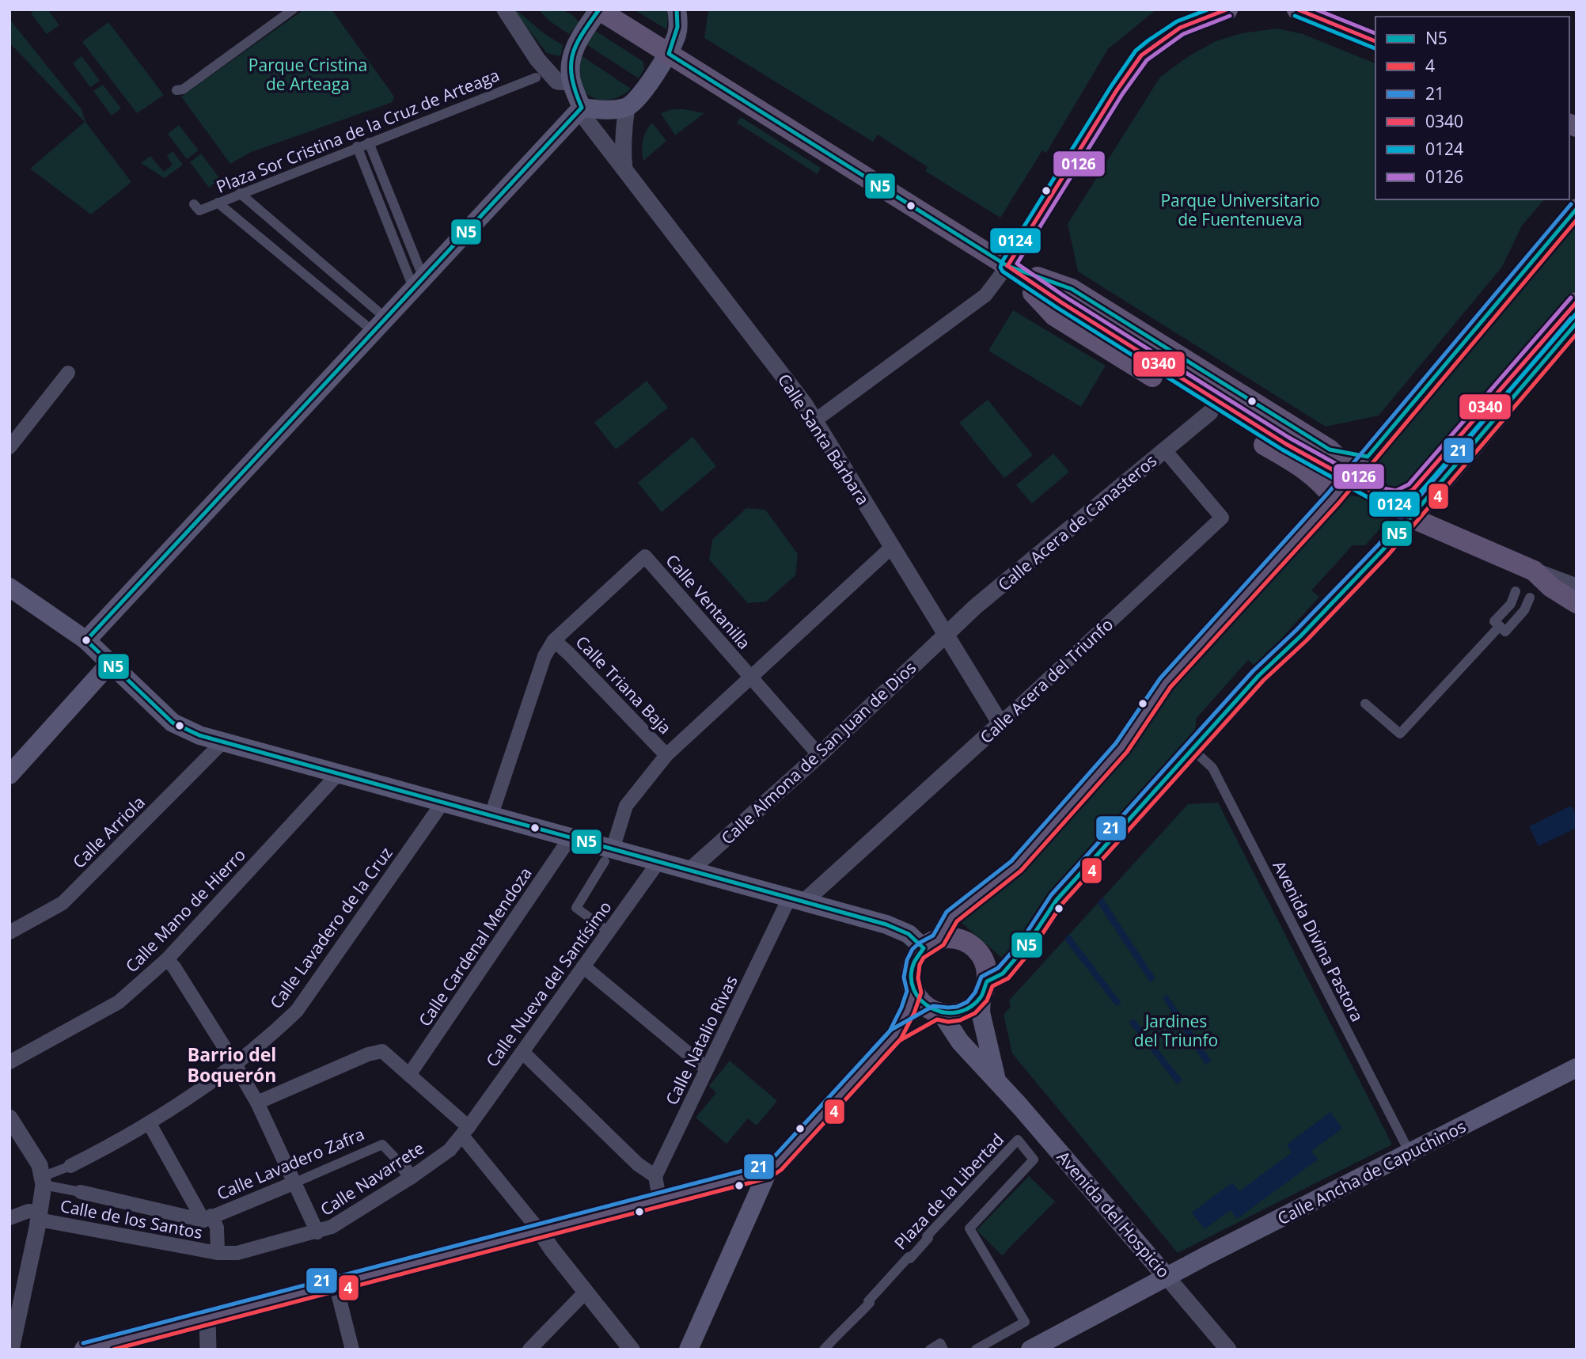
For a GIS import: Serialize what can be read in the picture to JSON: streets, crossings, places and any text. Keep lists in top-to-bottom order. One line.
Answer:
{"streets":{"main road":["Calle Ancha de Capuchinos","Avenida del Hospicio"],"street":["Plaza Sor Cristina de la Cruz de Arteaga","Calle Santa Bárbara","Calle Acera de Canasteros","Calle Ventanilla","Calle Acera del Triunfo","Calle Triana Baja","Calle Almona de San Juan de Dios","Calle Arriola","Calle Mano de Hierro","Calle Lavadero de la Cruz","Avenida Divina Pastora","Calle Cardenal Mendoza","Calle Nueva del Santísimo","Calle Natalio Rivas","Calle Lavadero Zafra","Calle Navarrete","Plaza de la Libertad","Calle de los Santos"]},"crossings":[["Calle Santa Bárbara","Calle Acera de Canasteros"],["Calle Santa Bárbara","Calle Acera del Triunfo"],["Calle Santa Bárbara","Calle Almona de San Juan de Dios"],["Calle Acera de Canasteros","Calle Acera del Triunfo"],["Calle Acera de Canasteros","Calle Almona de San Juan de Dios"],["Calle Ventanilla","Calle Triana Baja"],["Calle Ventanilla","Calle Almona de San Juan de Dios"],["Calle Acera del Triunfo","Calle Natalio Rivas"],["Avenida Divina Pastora","Calle Ancha de Capuchinos"],["Calle Nueva del Santísimo","Calle Navarrete"],["Calle Lavadero Zafra","Calle Navarrete"],["Calle Ancha de Capuchinos","Avenida del Hospicio"],["Calle Navarrete","Calle de los Santos"]],"districts":["Barrio del Boquerón"],"parks":["Parque Cristina de Arteaga","Parque Universitario de Fuentenueva","Jardines del Triunfo"],"lines":["transit line N5","transit line 0340","transit line 0124","transit line 0126","transit line 21","transit line 4"],"legend":["N5","4","21","0340","0124","0126"]}
